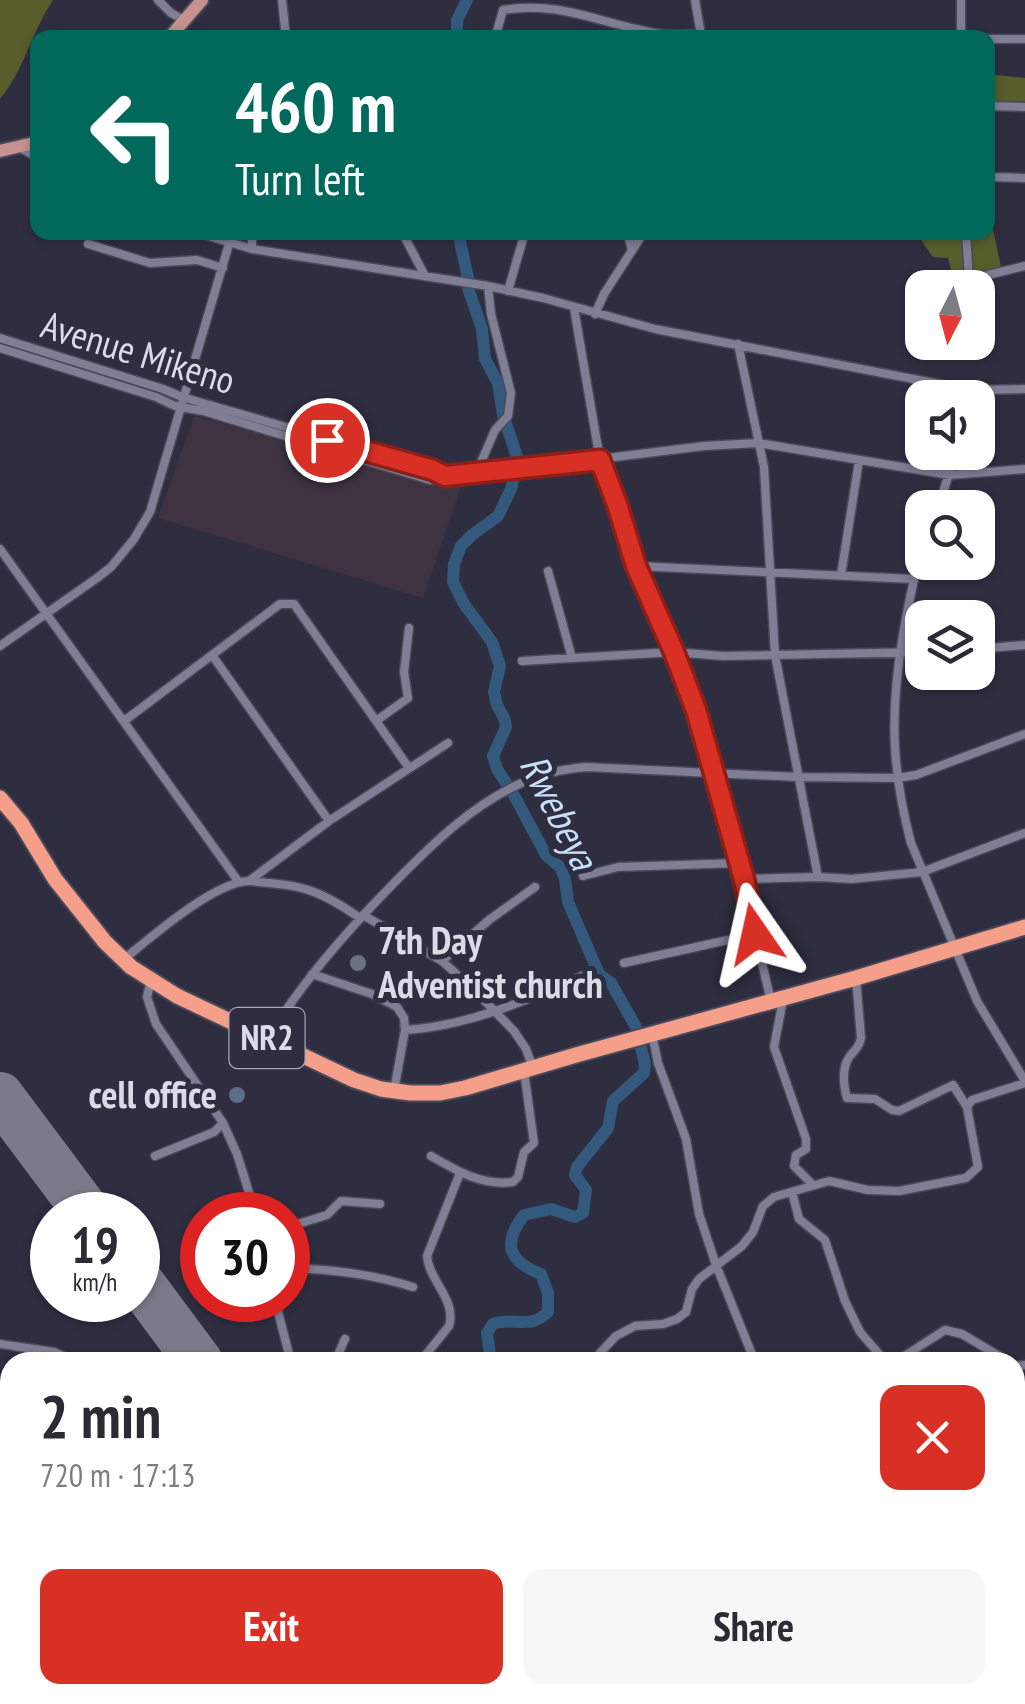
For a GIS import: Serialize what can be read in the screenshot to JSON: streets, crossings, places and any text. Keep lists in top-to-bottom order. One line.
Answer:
{"streets":{"highway":["NR2"],"street":["Avenue Mikeno"]},"water":["Rwebeya"],"places":["7th Day Adventist church","cell office"],"north":"bottom","page":{"turn":["460 m","Turn left"],"speed":"19 km/h","limit":"30","heading":["2 min","720 m · 17:13"],"buttons":["Exit","Share"]}}
